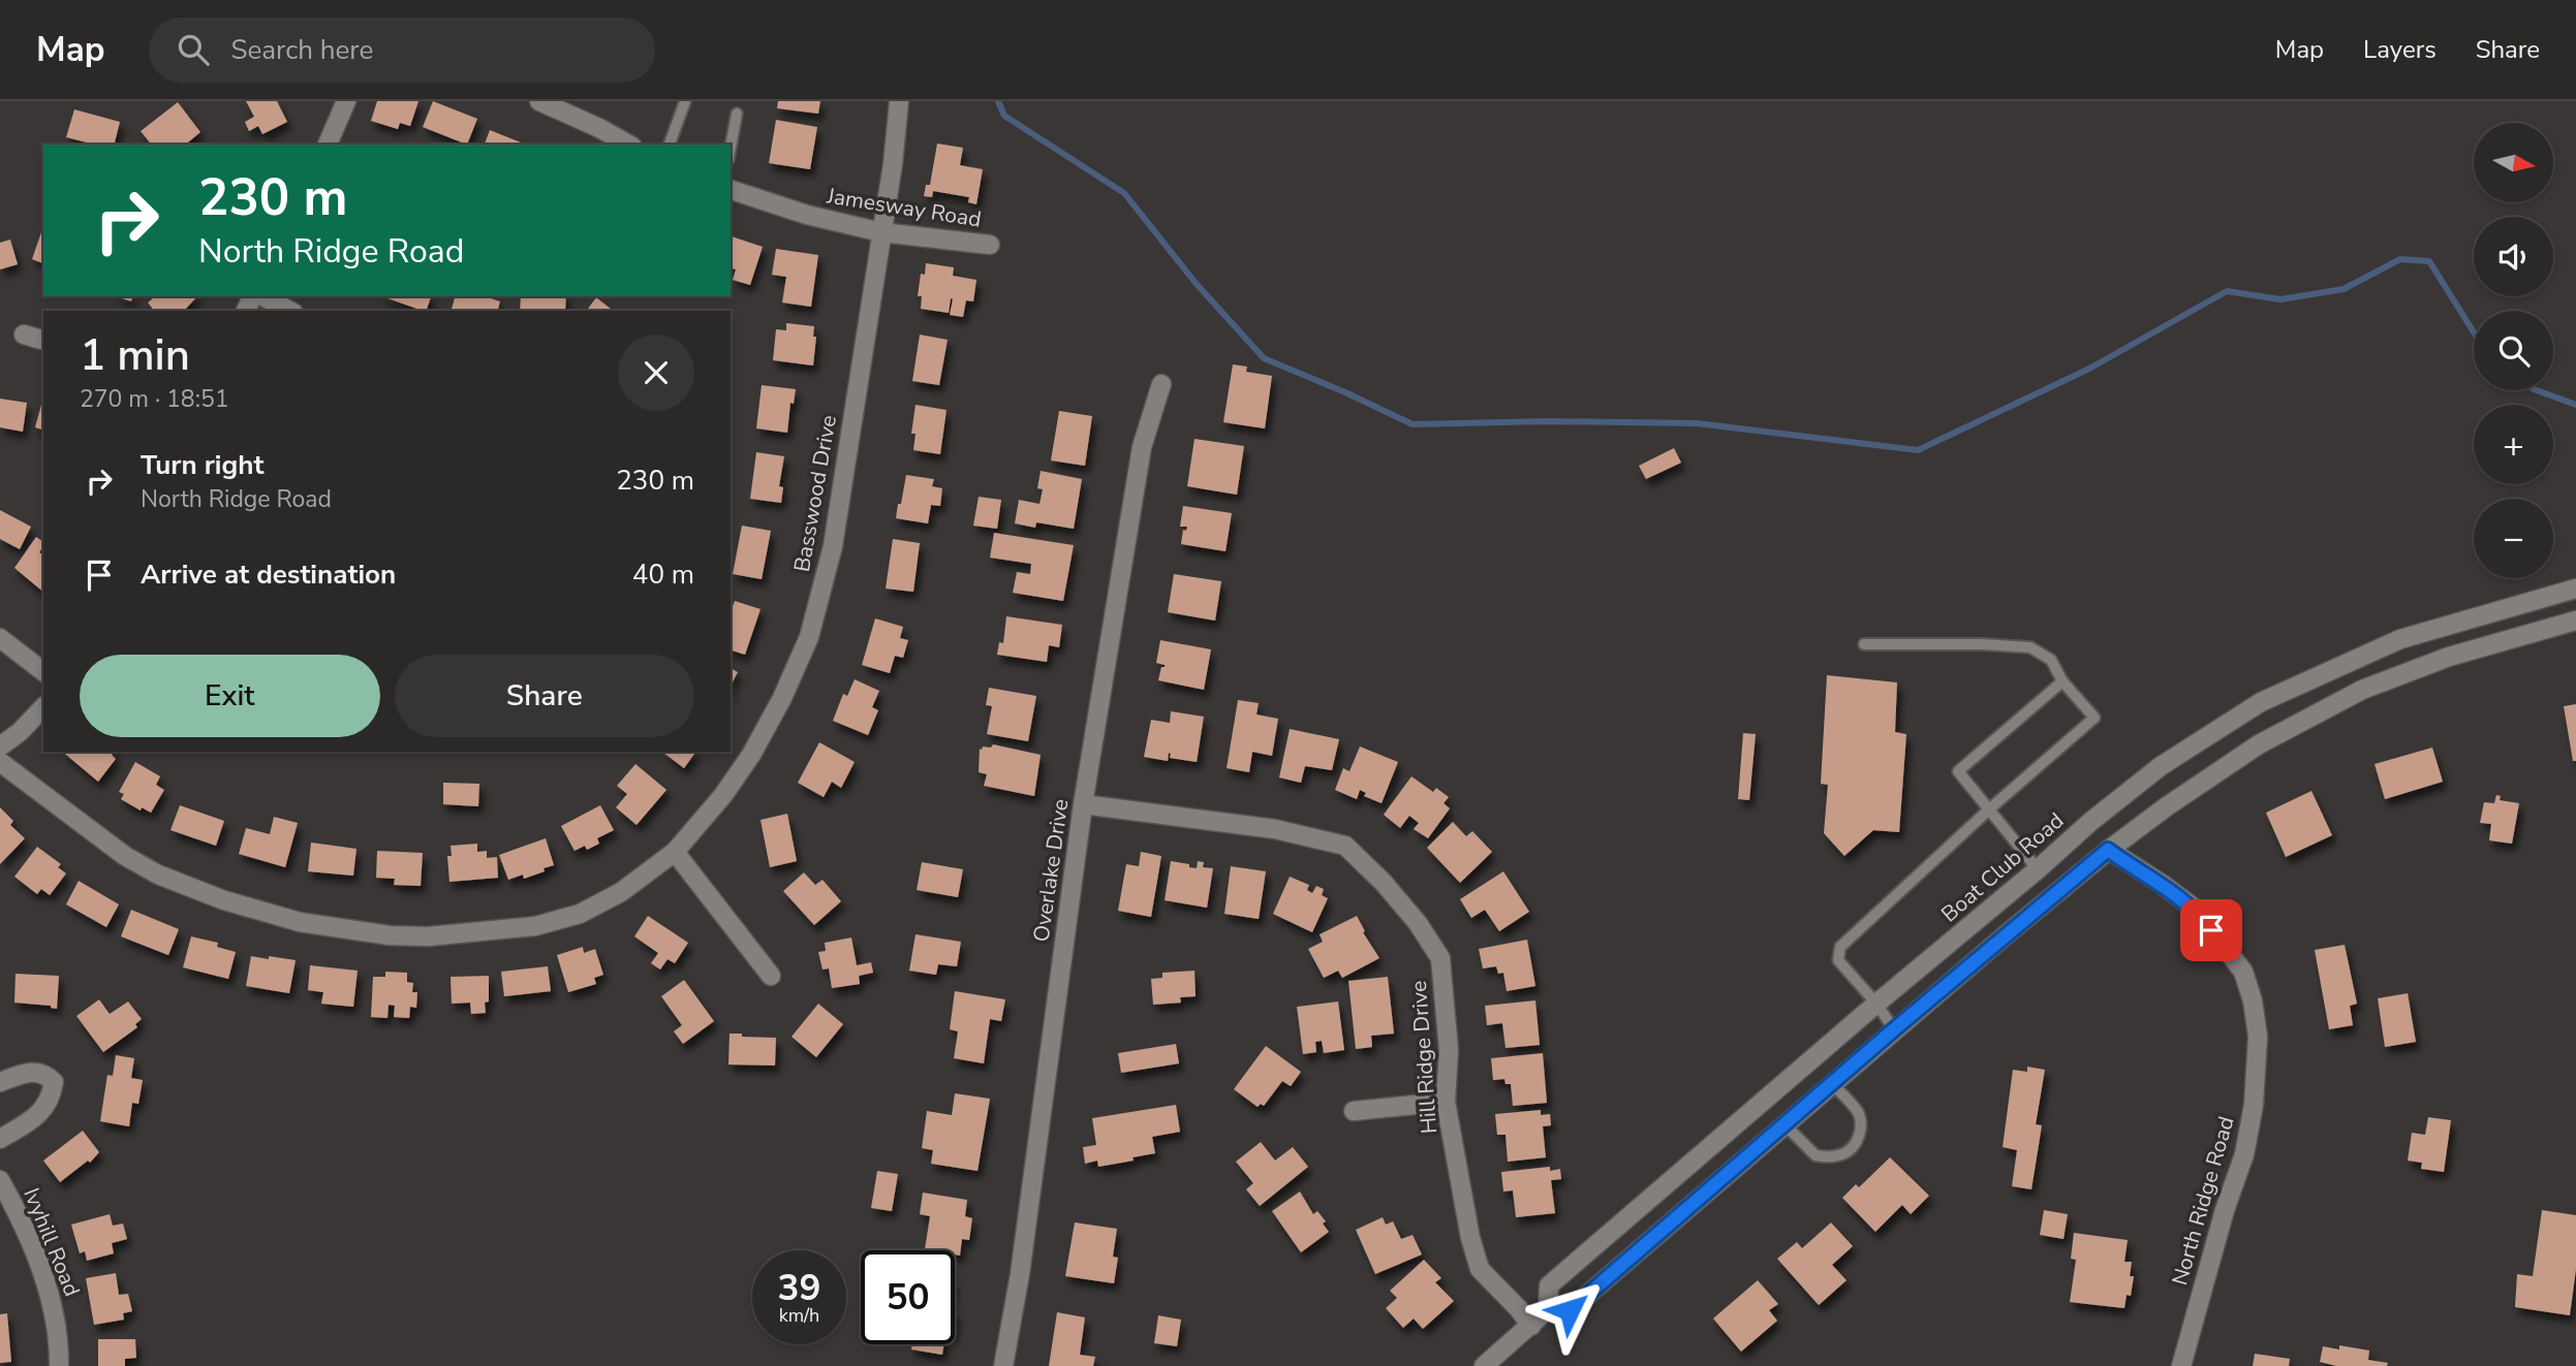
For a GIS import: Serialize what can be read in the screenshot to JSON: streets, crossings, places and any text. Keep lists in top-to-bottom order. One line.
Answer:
{"streets":{"street":["Jamesway Road","Basswood Drive","Boat Club Road","Overlake Drive","Hill Ridge Drive","North Ridge Road","Ivyhill Road"]},"crossings":[["Jamesway Road","Basswood Drive"],["Overlake Drive","Hill Ridge Drive"]],"north":"right","page":{"header":"Map","search":"Search here","nav":["Map","Layers","Share"],"map_buttons":["+","−"],"turn":["230 m","North Ridge Road"],"heading":["1 min","270 m · 18:51"],"list":[{"name":"Turn right","note":"North Ridge Road","value":"230 m"},{"name":"Arrive at destination","value":"40 m"}],"buttons":["Exit","Share"],"speed":"39 km/h","limit":"50"}}
